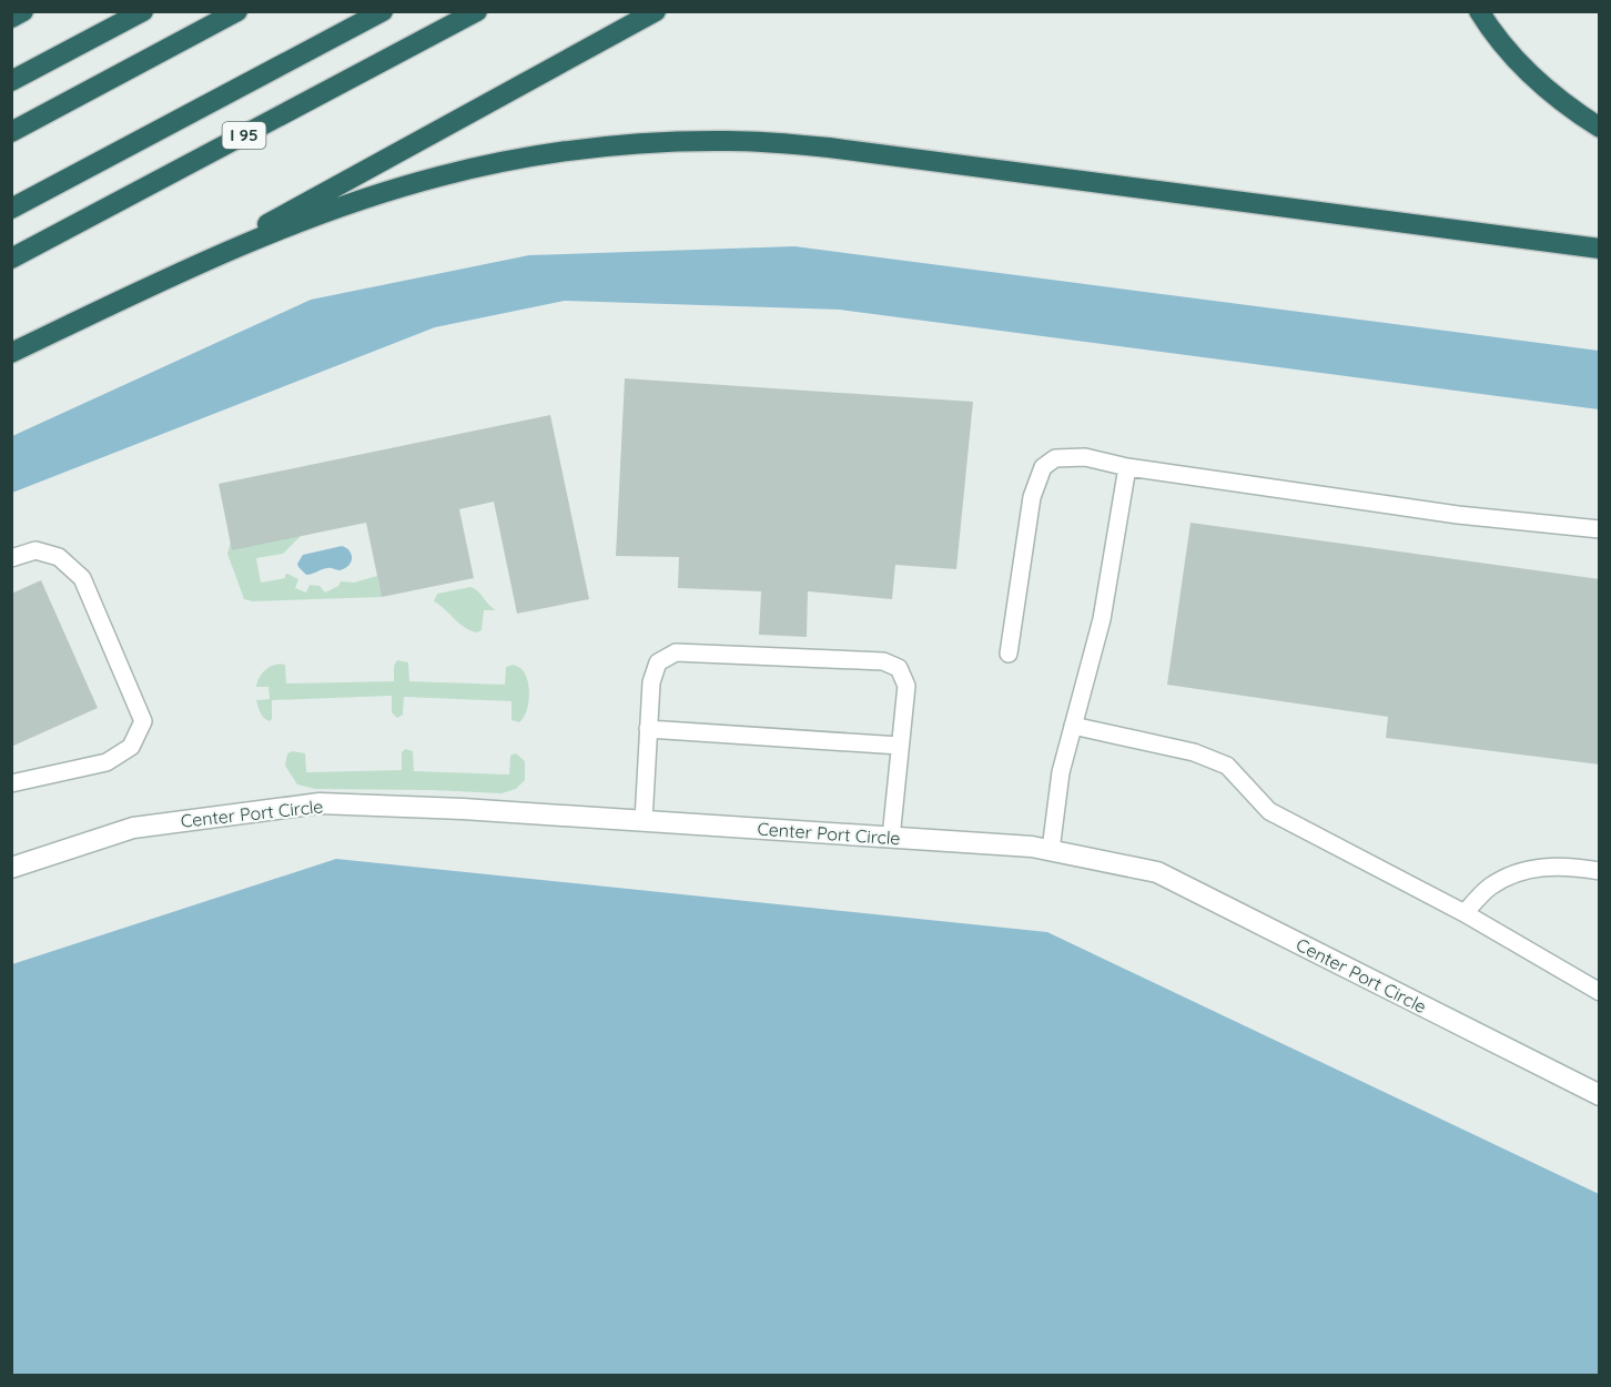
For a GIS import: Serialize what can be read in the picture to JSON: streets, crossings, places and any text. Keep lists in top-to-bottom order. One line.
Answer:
{"streets":{"highway":["I 95"],"street":["Center Port Circle"]}}
